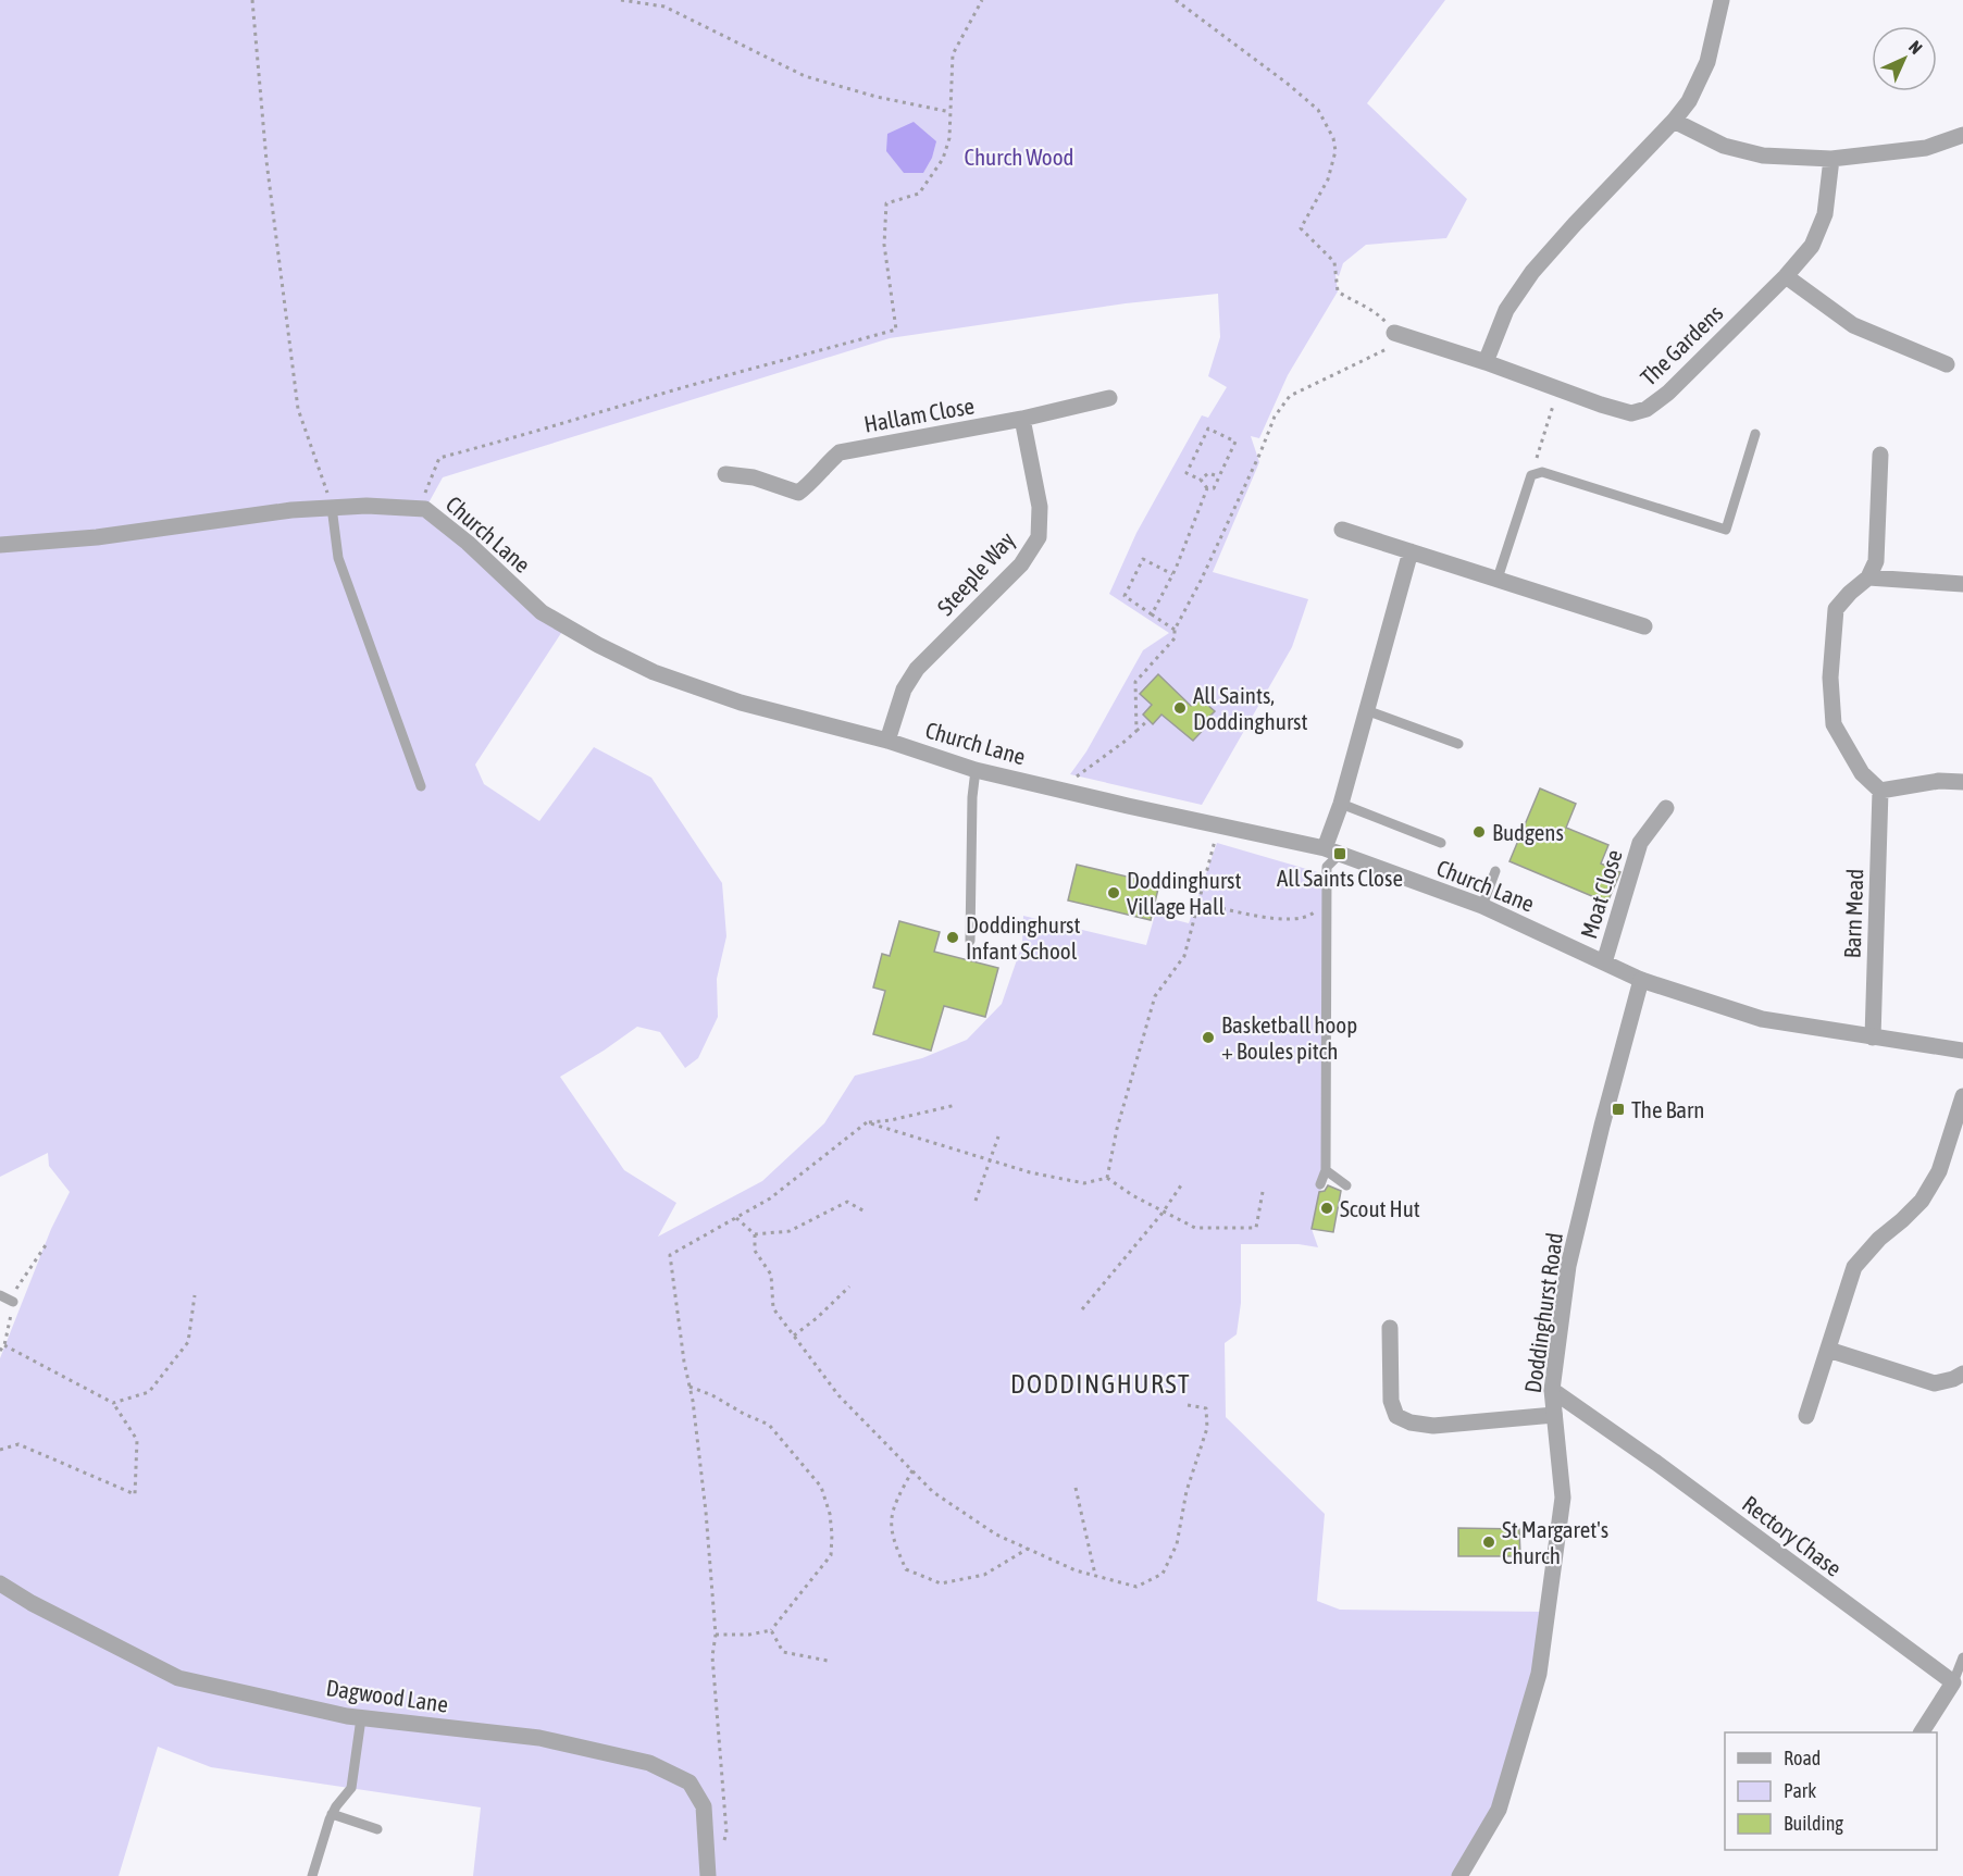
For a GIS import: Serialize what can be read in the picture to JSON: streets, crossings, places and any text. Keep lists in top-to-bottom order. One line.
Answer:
{"streets":{"street":["The Gardens","Hallam Close","Church Lane","Steeple Way","Moat Close","Barn Mead","Doddinghurst Road","Rectory Chase","Dagwood Lane"]},"crossings":[["Hallam Close","Steeple Way"],["Church Lane","Steeple Way"],["Church Lane","Moat Close"],["Church Lane","Barn Mead"],["Church Lane","Doddinghurst Road"],["Doddinghurst Road","Rectory Chase"]],"districts":["DODDINGHURST"],"parks":["Church Wood"],"places":{"other":["All Saints, Doddinghurst","Budgens","Doddinghurst Village Hall","Doddinghurst Infant School","Basketball hoop + Boules pitch","Scout Hut","St Margaret's Church"],"transit":["All Saints Close","The Barn"]},"legend":["Road","Park","Building"],"north":"top right"}
